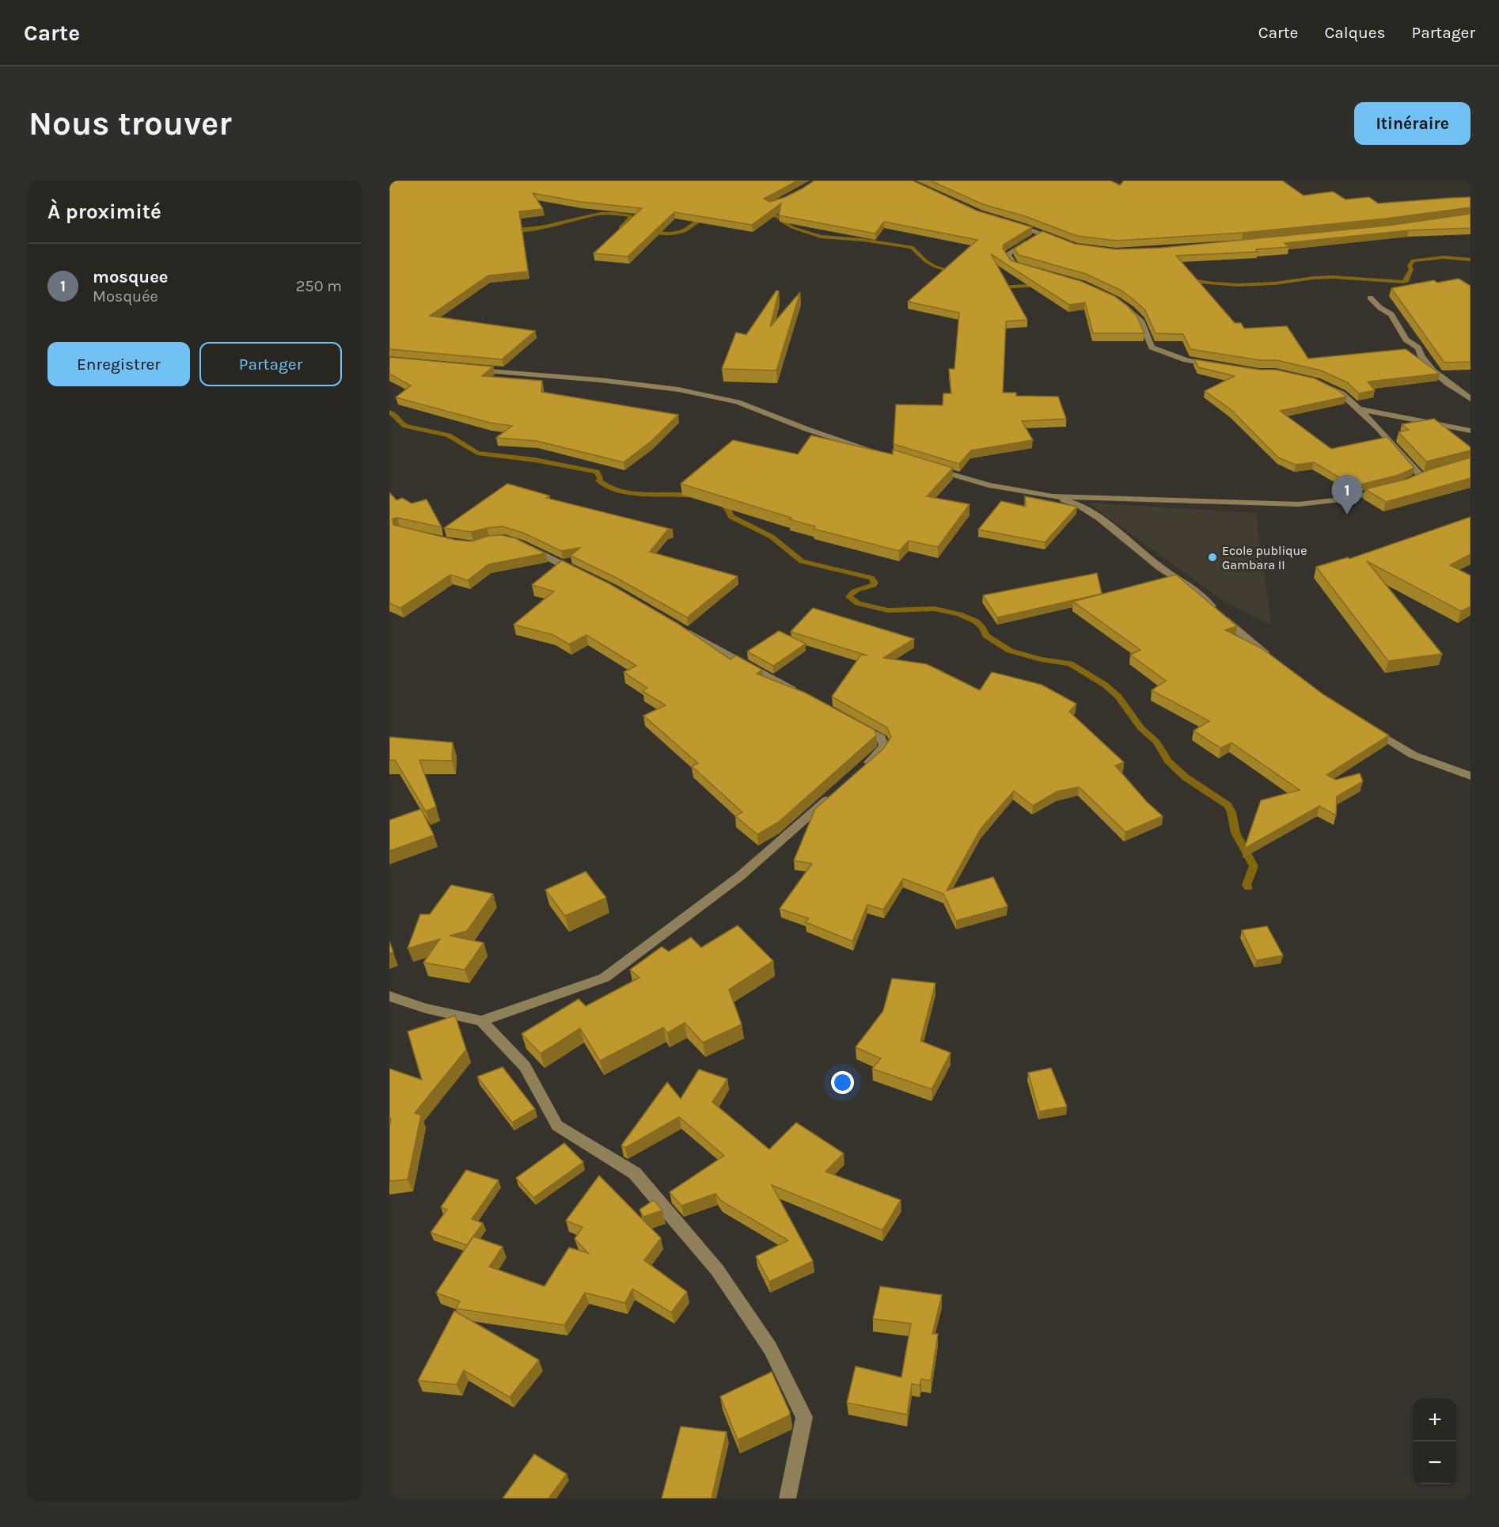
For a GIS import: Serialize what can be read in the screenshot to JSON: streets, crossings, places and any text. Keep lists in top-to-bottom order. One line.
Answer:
{"places":["Ecole publique Gambara II"],"page":{"header":"Carte","nav":["Carte","Calques","Partager"],"buttons":["Itinéraire",["Enregistrer","Partager"]],"title":"Nous trouver","heading":"À proximité","list":[{"mark":"1","name":"mosquee","note":"Mosquée","value":"250 m"}],"pins":"1","map_buttons":["+","−"]}}
